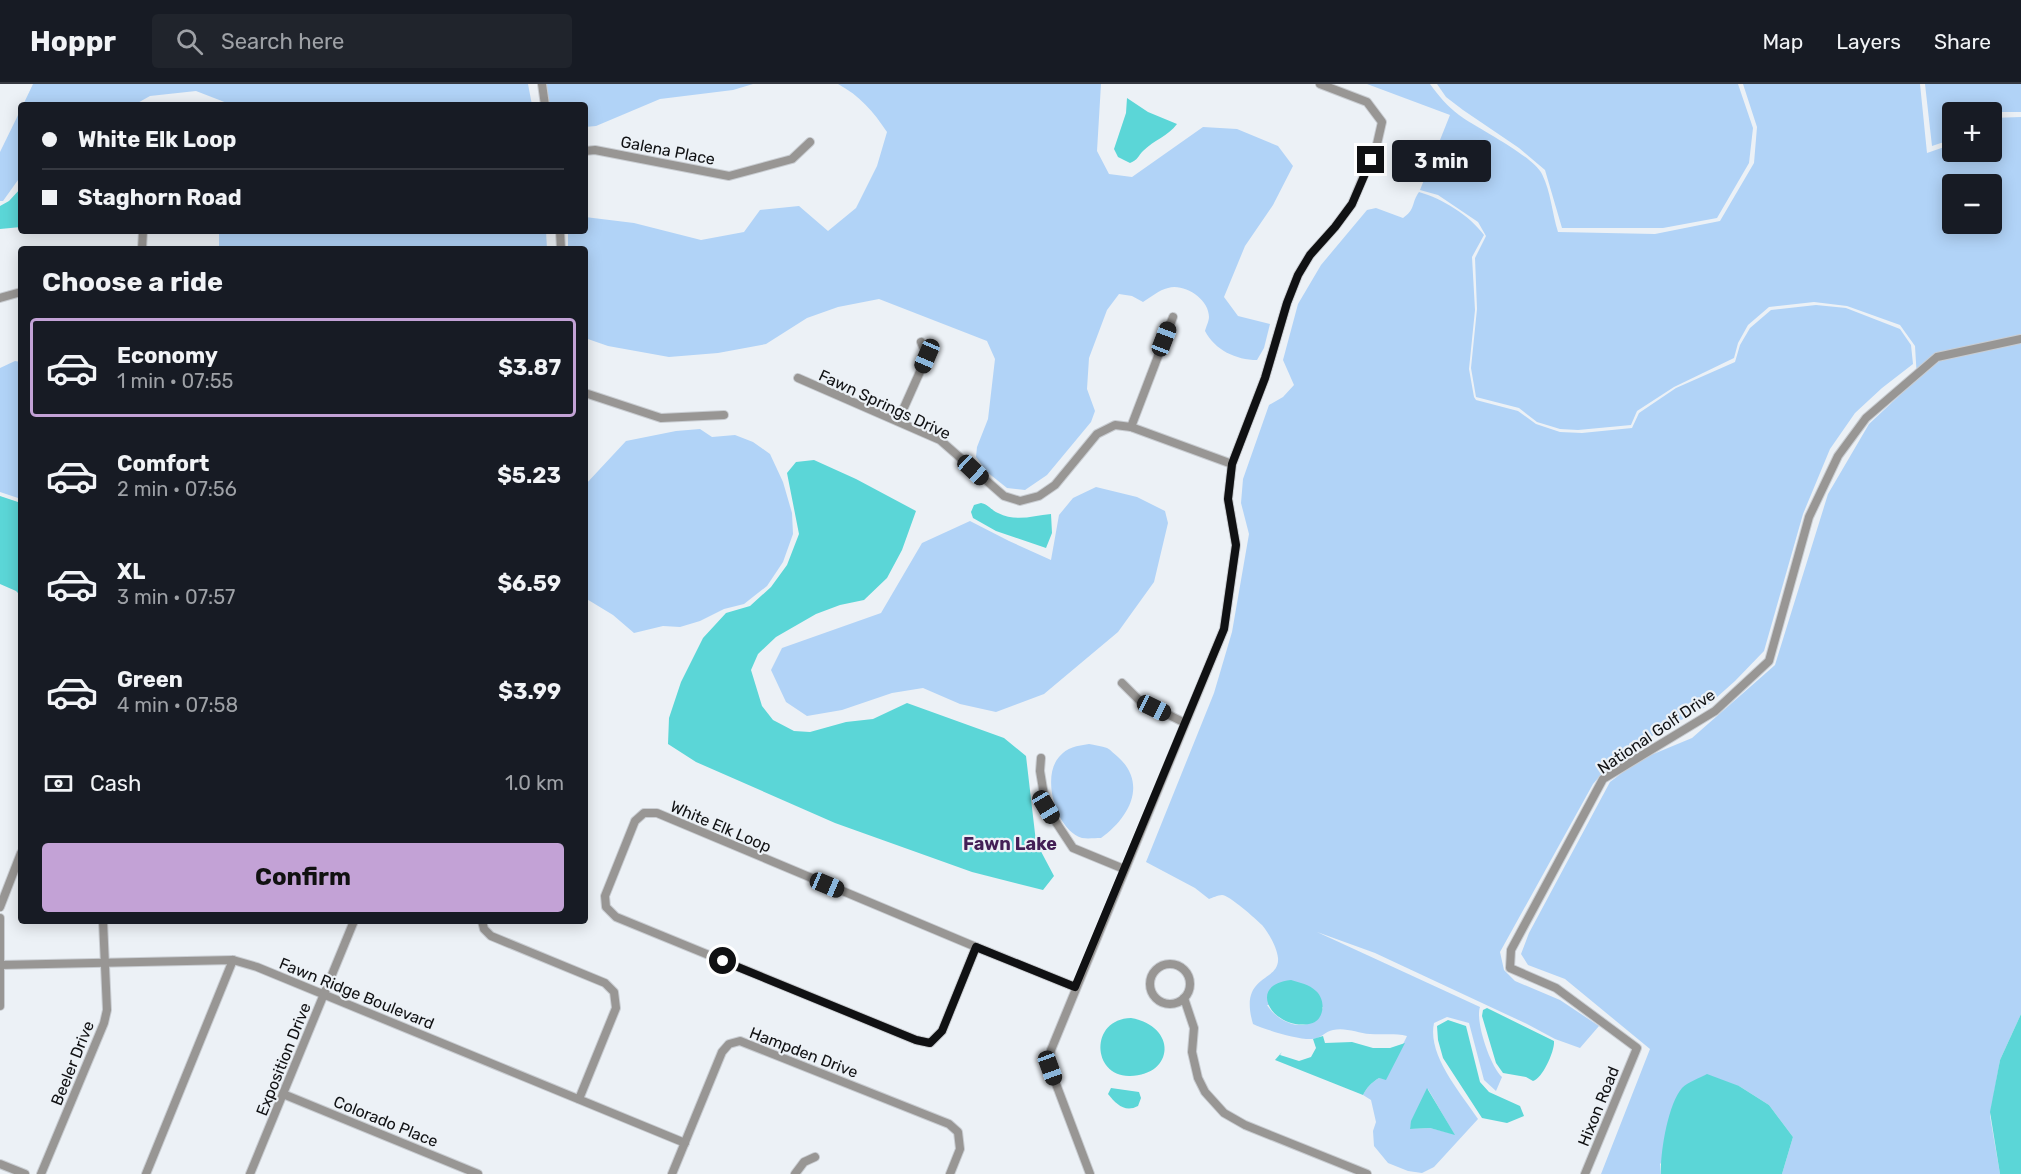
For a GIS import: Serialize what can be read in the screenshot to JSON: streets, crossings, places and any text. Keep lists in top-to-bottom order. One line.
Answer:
{"streets":{"street":["Galena Place","Fawn Springs Drive","National Golf Drive","White Elk Loop","Fawn Ridge Boulevard","Hampden Drive","Exposition Drive","Beeler Drive","Hixon Road","Colorado Place"]},"crossings":[["National Golf Drive","Hixon Road"],["Fawn Ridge Boulevard","Hampden Drive"],["Fawn Ridge Boulevard","Exposition Drive"],["Fawn Ridge Boulevard","Beeler Drive"],["Exposition Drive","Colorado Place"]],"districts":["Fawn Lake"],"page":{"header":"Hoppr","search":"Search here","nav":["Map","Layers","Share"],"map_buttons":["+","−"],"banner":["White Elk Loop","Staghorn Road"],"bubble":"3 min","heading":"Choose a ride","list":[{"name":"Economy","note":"1 min · 07:55","value":"$3.87"},{"name":"Comfort","note":"2 min · 07:56","value":"$5.23"},{"name":"XL","note":"3 min · 07:57","value":"$6.59"},{"name":"Green","note":"4 min · 07:58","value":"$3.99"}],"pay":["Cash","1.0 km"],"buttons":"Confirm"}}
